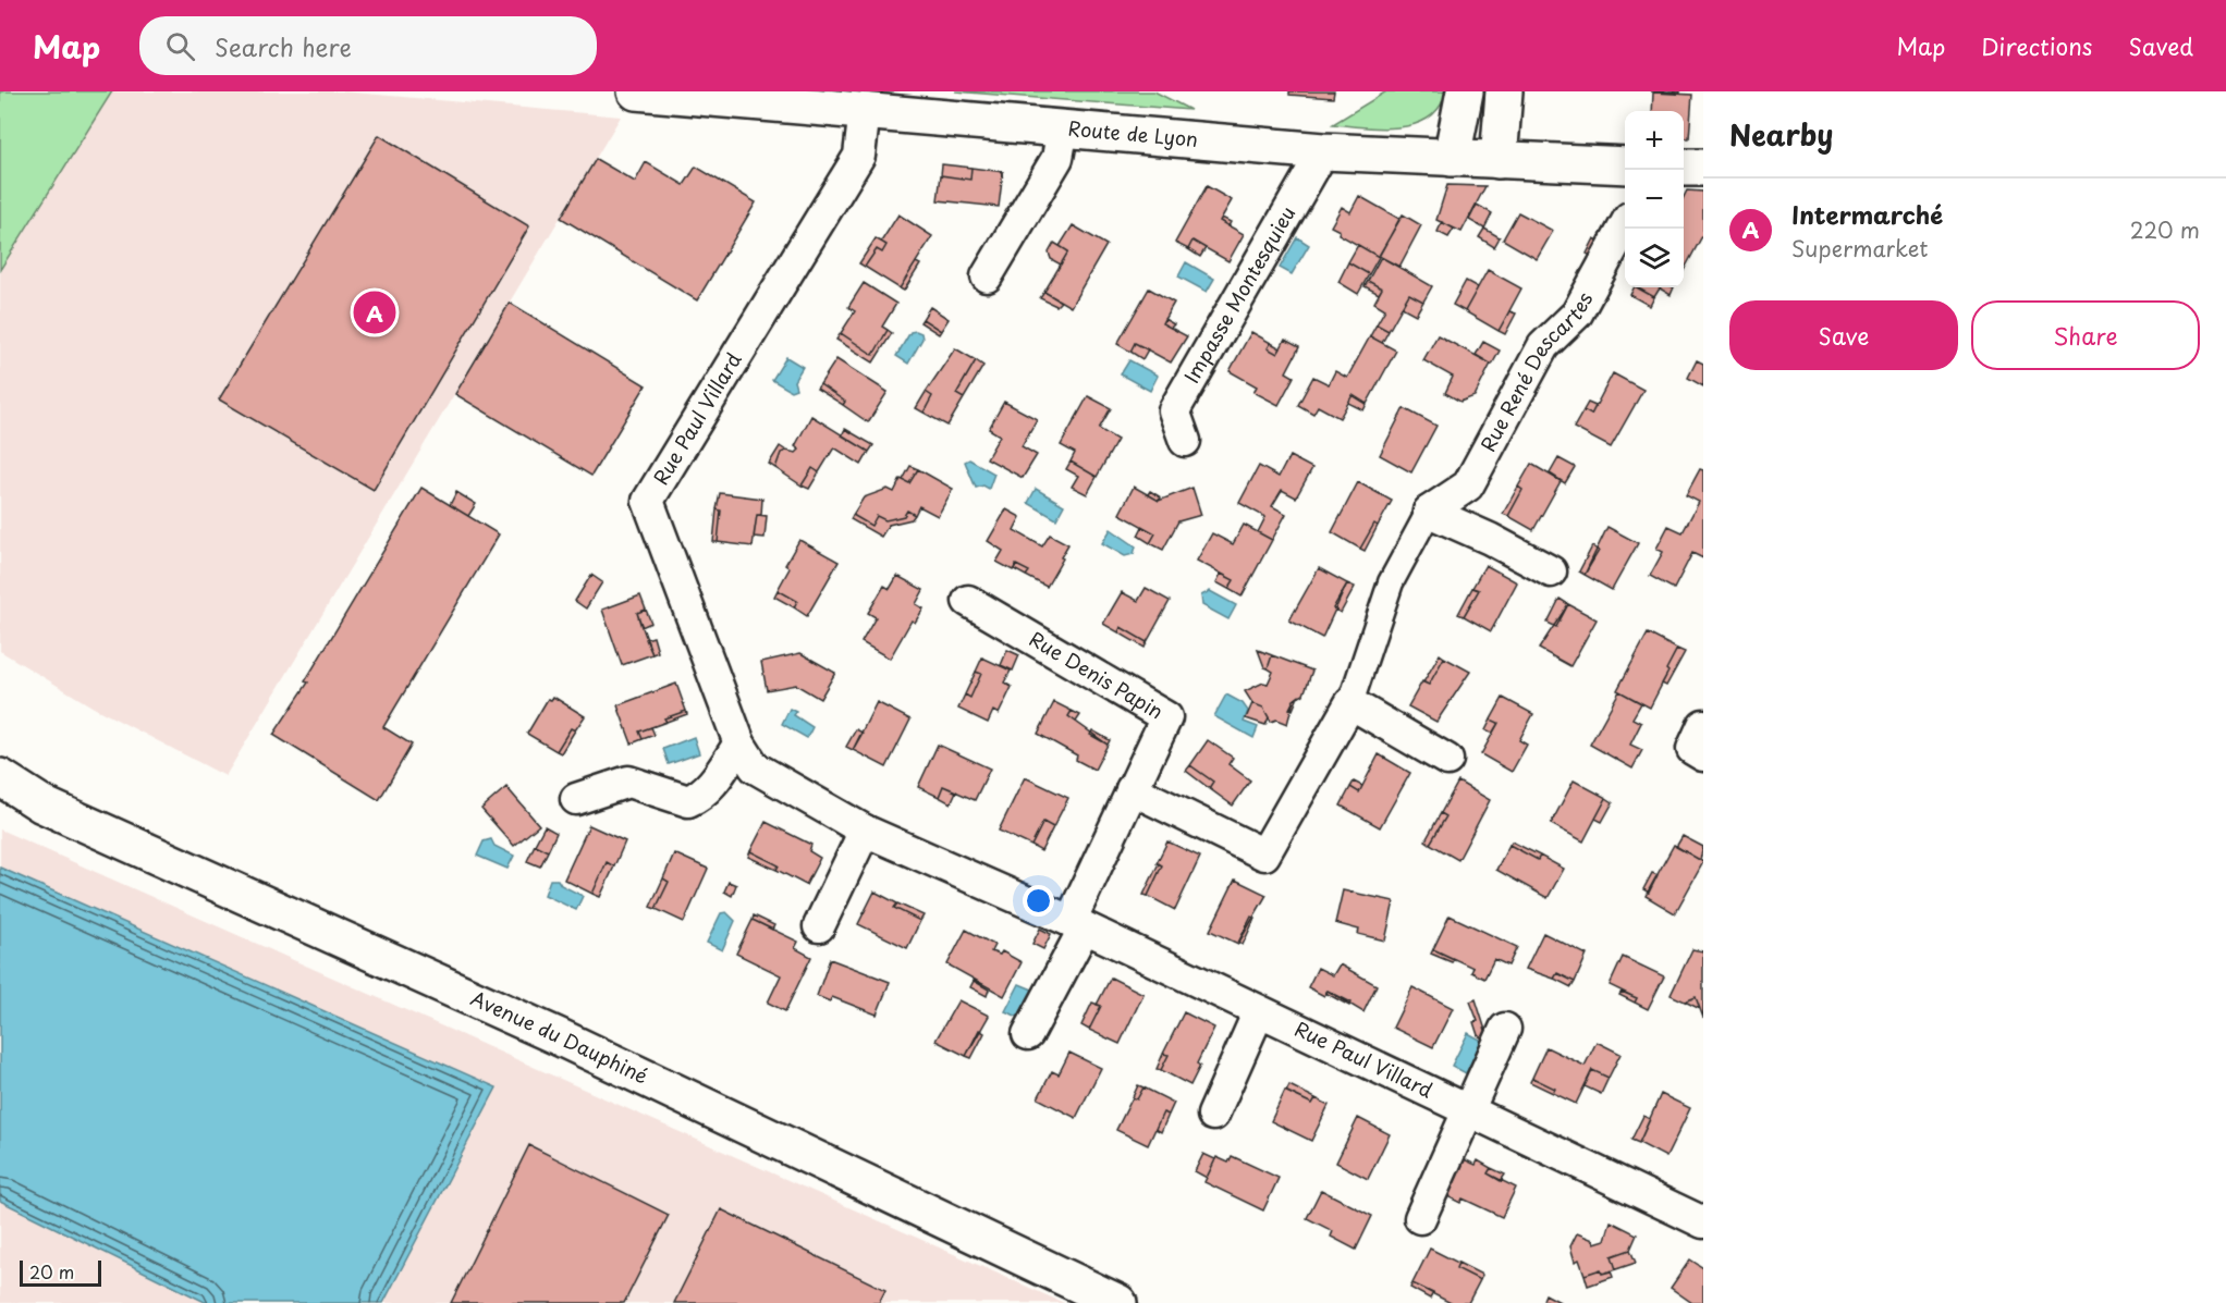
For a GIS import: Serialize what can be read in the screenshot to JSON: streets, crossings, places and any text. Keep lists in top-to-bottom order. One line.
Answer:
{"streets":{"main road":["Route de Lyon","Avenue du Dauphiné"],"street":["Impasse Montesquieu","Rue René Descartes","Rue Paul Villard","Rue Denis Papin"]},"crossings":[["Route de Lyon","Impasse Montesquieu"],["Route de Lyon","Rue Paul Villard"],["Rue René Descartes","Rue Denis Papin"],["Rue Paul Villard","Rue Denis Papin"]],"scale_bar":"20 m","page":{"header":"Map","search":"Search here","nav":["Map","Directions","Saved"],"heading":"Nearby","map_buttons":["+","−"],"list":[{"mark":"A","name":"Intermarché","note":"Supermarket","value":"220 m"}],"buttons":["Save","Share"],"pins":"A","scale":"20 m"}}
